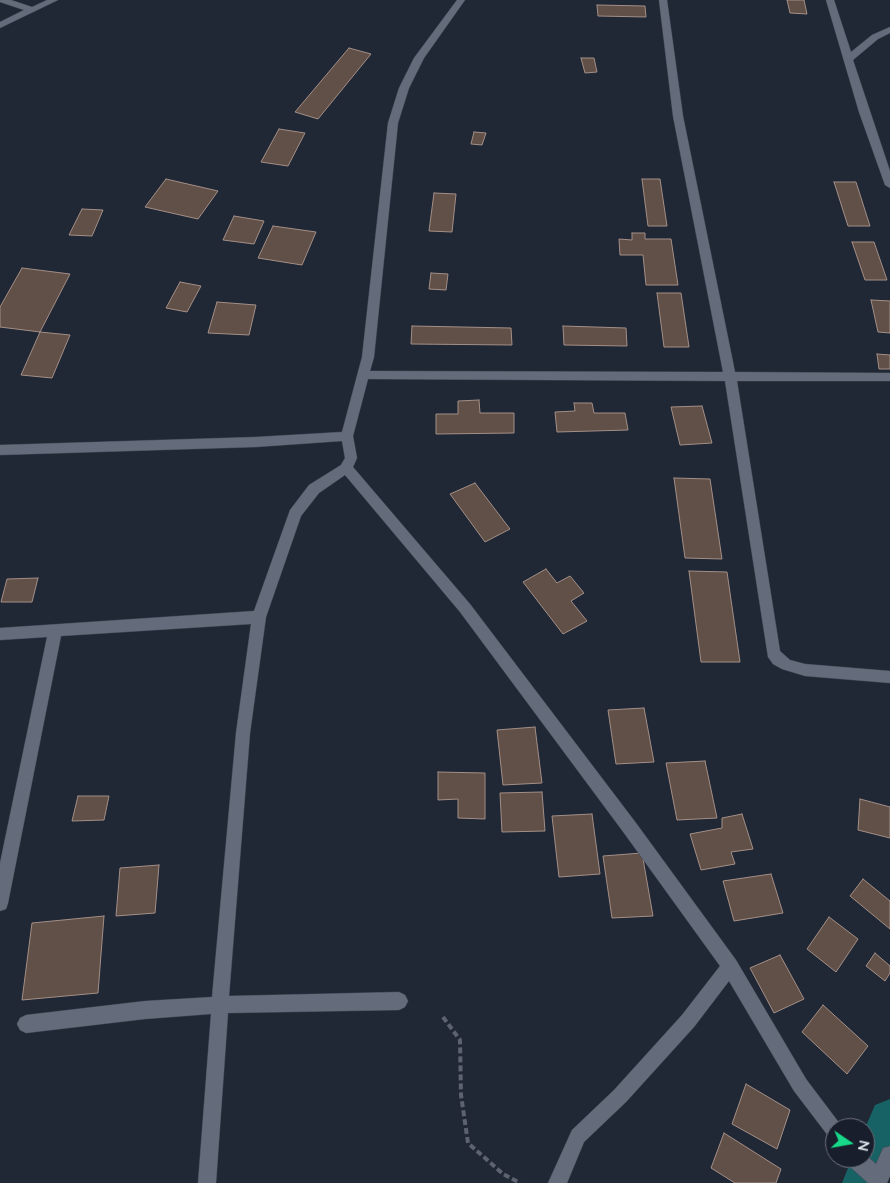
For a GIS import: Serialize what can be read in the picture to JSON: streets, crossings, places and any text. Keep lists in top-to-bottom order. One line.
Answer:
{"north":"right"}
